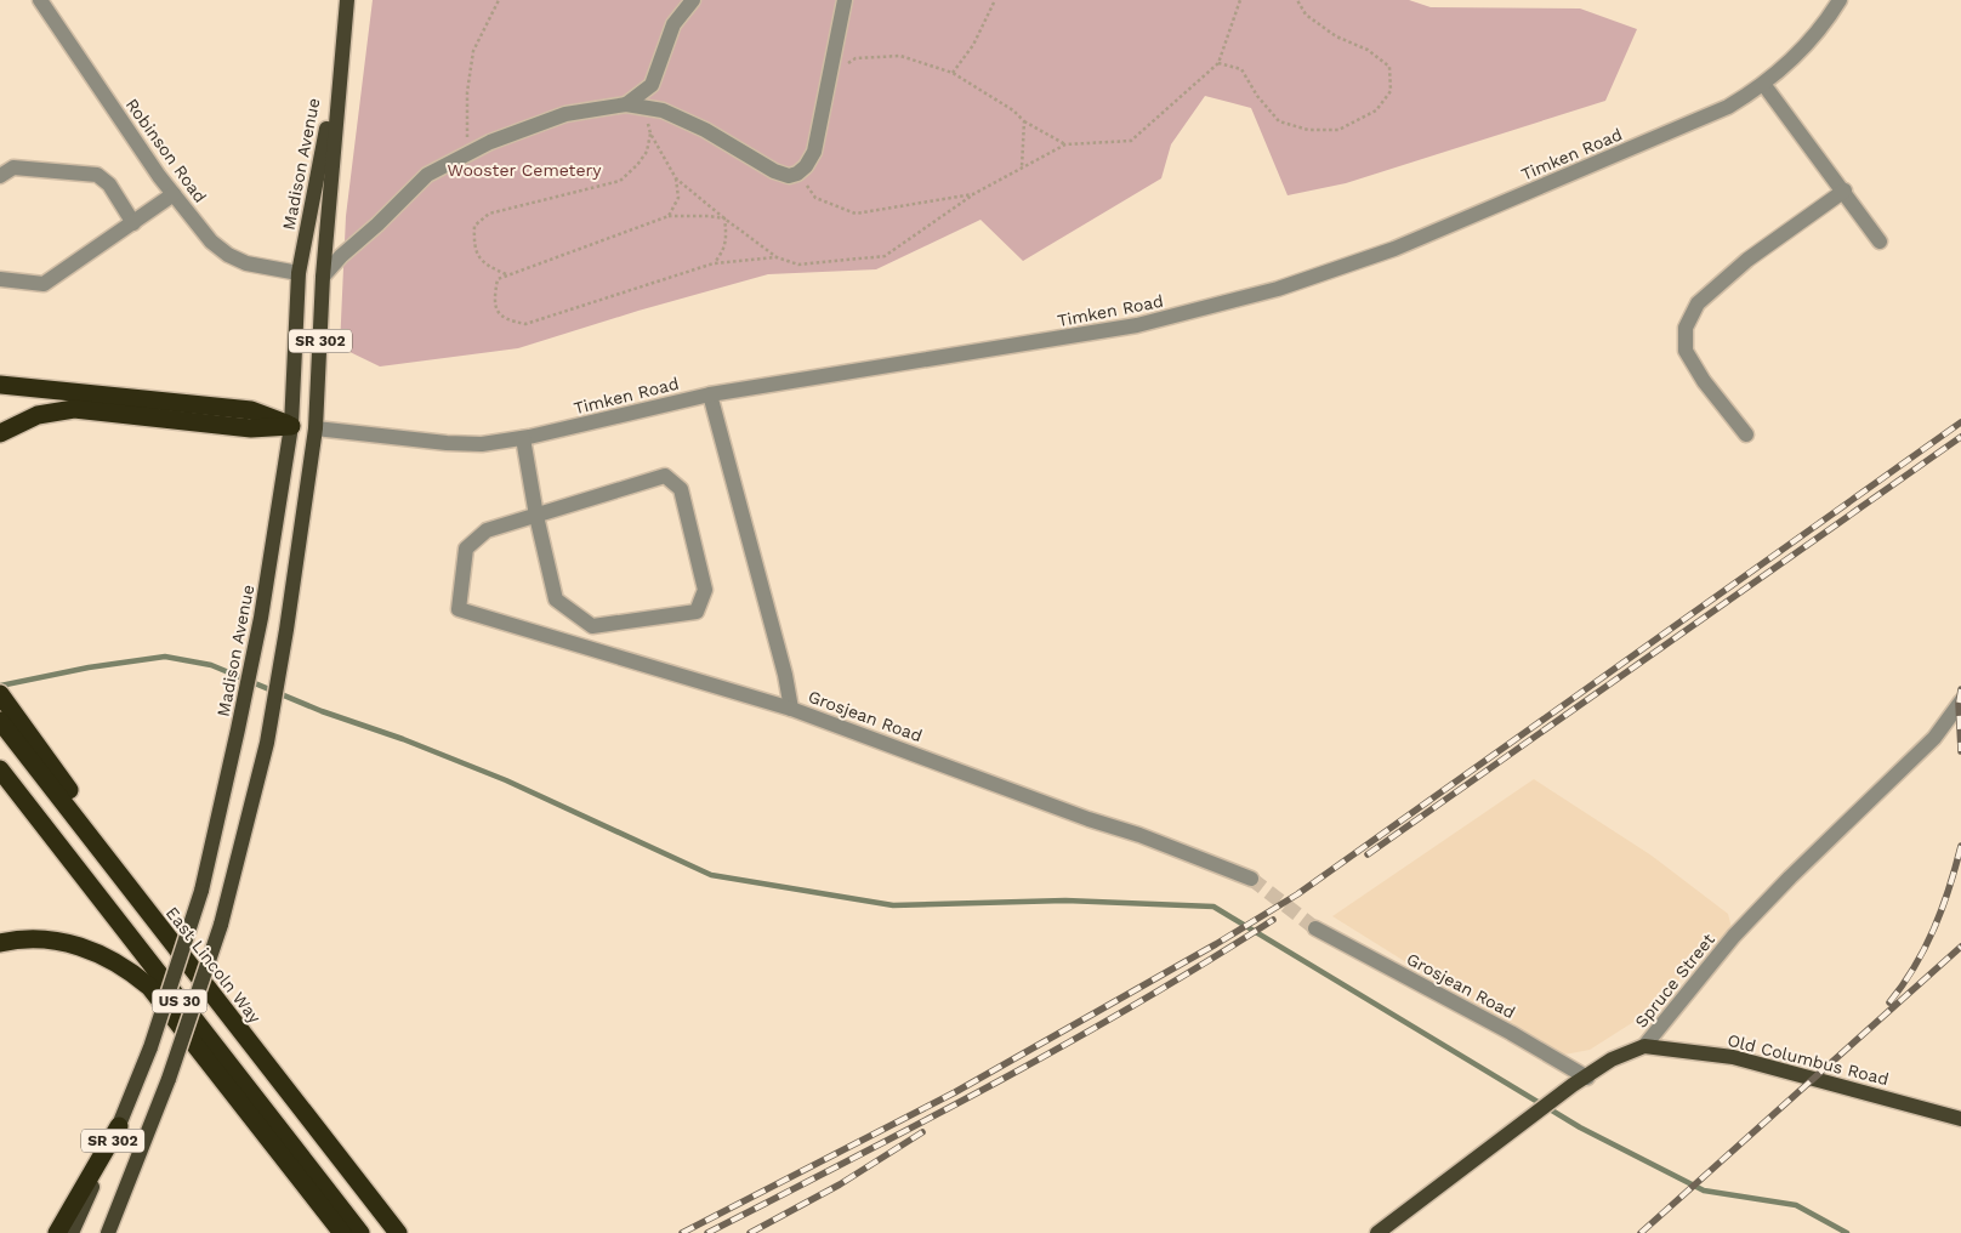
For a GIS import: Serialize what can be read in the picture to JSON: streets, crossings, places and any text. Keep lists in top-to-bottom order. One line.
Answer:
{"streets":{"highway":["East Lincoln Way","US 30"],"main road":["Madison Avenue","SR 302","Spruce Street","Old Columbus Road"],"street":["Robinson Road","Timken Road","Grosjean Road"]},"crossings":[["Robinson Road","Madison Avenue"],["Timken Road","Madison Avenue"],["Grosjean Road","Spruce Street"],["Spruce Street","Old Columbus Road"]],"parks":["Wooster Cemetery"]}
